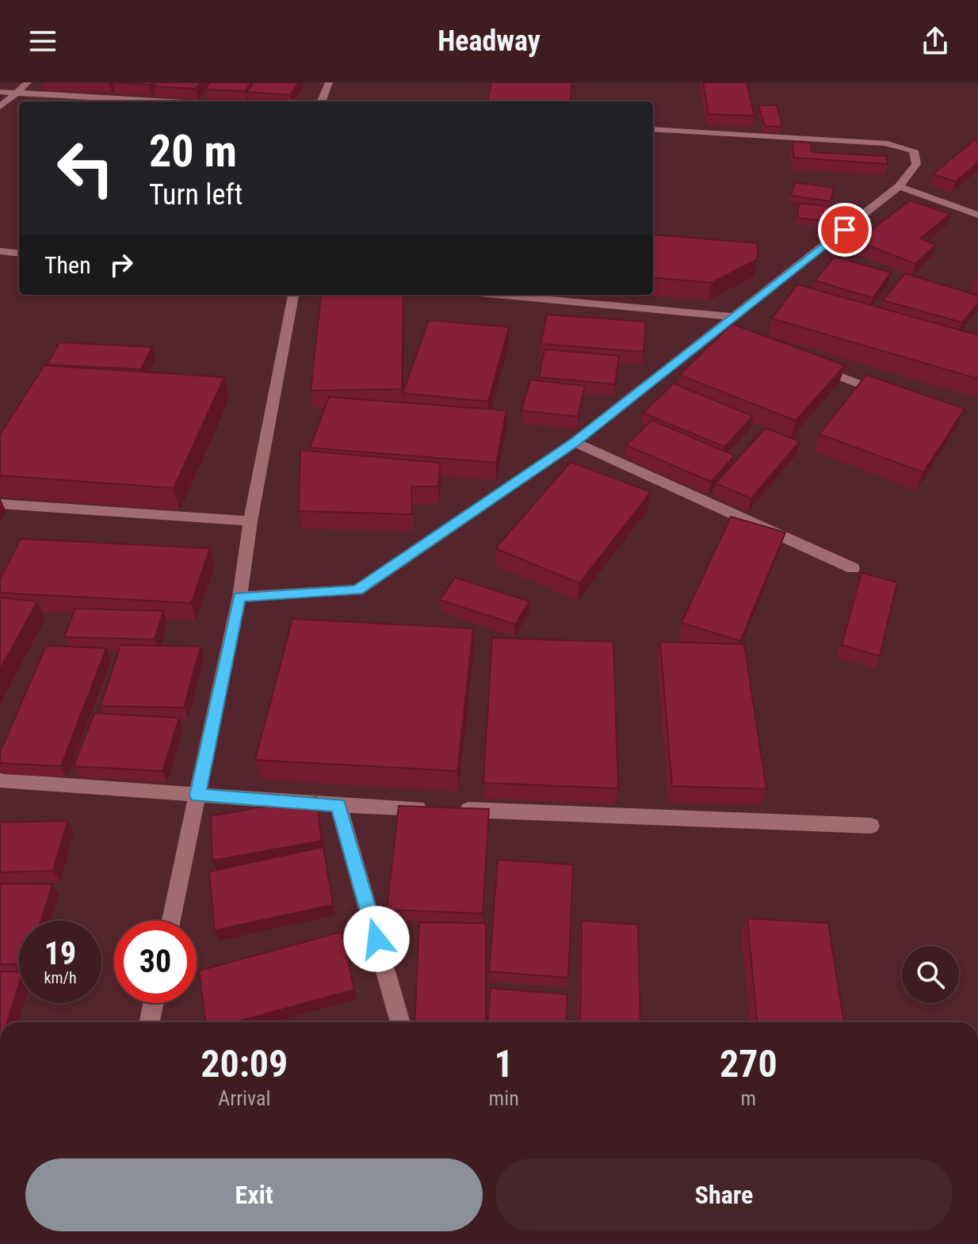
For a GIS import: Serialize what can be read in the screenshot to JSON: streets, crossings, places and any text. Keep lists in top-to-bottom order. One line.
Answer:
{"page":{"header":"Headway","turn":["20 m","Turn left"],"then":"Then","speed":"19 km/h","limit":"30","eta":["20:09","Arrival","1","min","270","m"],"buttons":["Exit","Share"]}}
